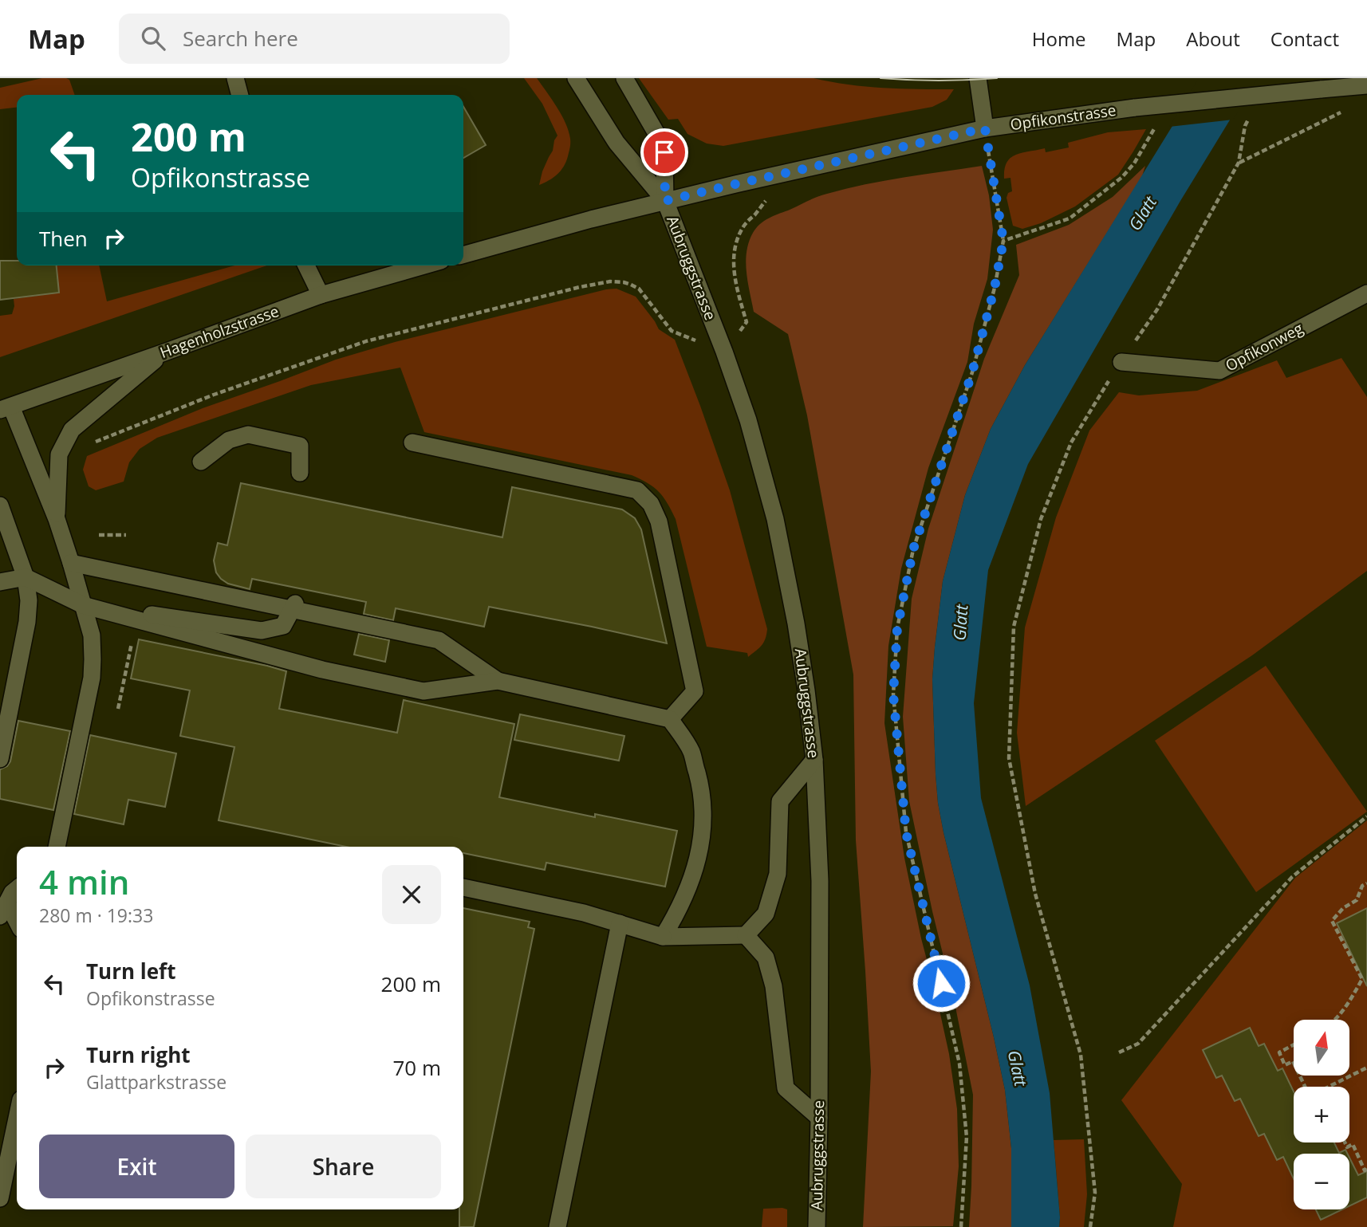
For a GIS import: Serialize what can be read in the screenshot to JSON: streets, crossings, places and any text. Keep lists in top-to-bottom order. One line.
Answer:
{"streets":{"street":["Opfikonstrasse","Aubruggstrasse","Hagenholzstrasse","Opfikonweg"]},"crossings":[["Opfikonstrasse","Aubruggstrasse"]],"water":["Glatt"],"north":"top","page":{"header":"Map","search":"Search here","nav":["Home","Map","About","Contact"],"turn":["200 m","Opfikonstrasse"],"then":"Then","heading":["4 min","280 m · 19:33"],"list":[{"name":"Turn left","note":"Opfikonstrasse","value":"200 m"},{"name":"Turn right","note":"Glattparkstrasse","value":"70 m"}],"map_buttons":["+","−"],"buttons":["Exit","Share"]}}
